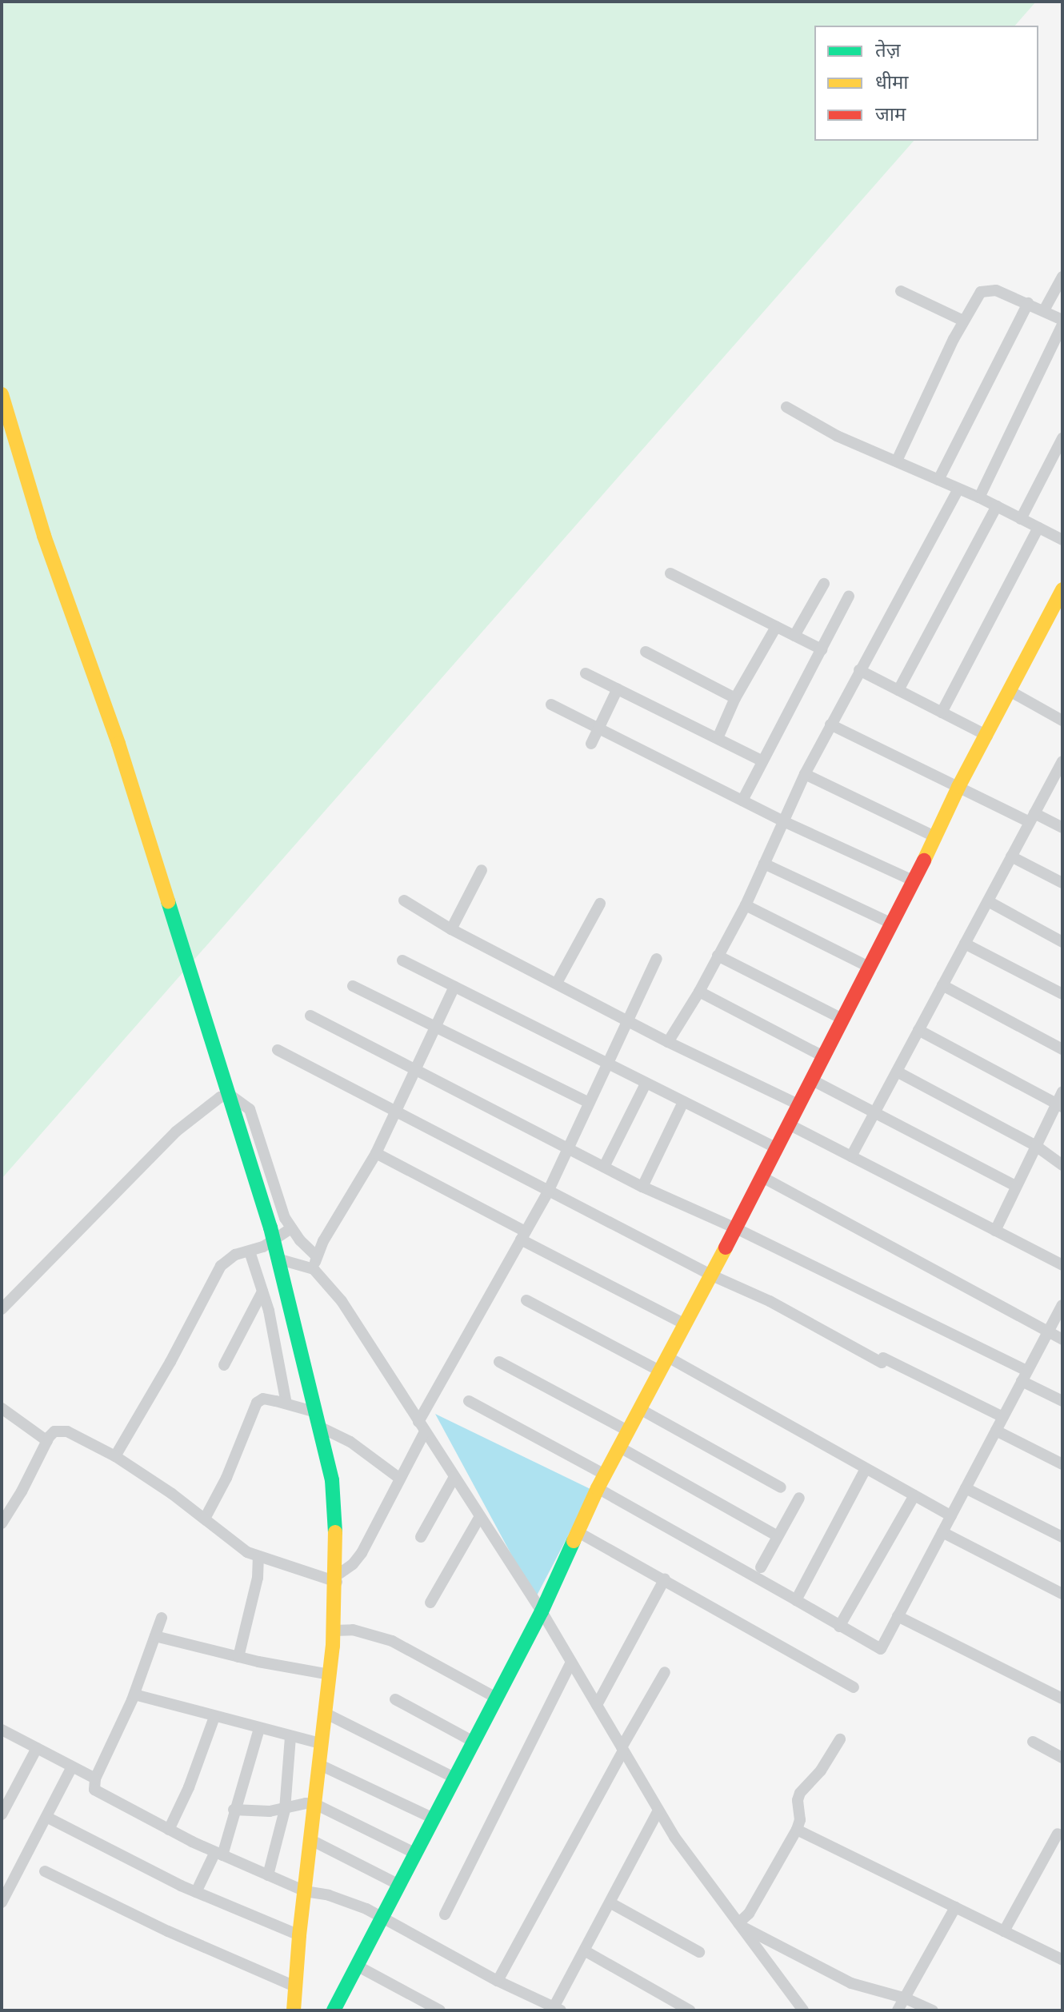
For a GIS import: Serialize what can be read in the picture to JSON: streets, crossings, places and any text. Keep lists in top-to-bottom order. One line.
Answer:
{"legend":["तेज़","धीमा","जाम"]}
